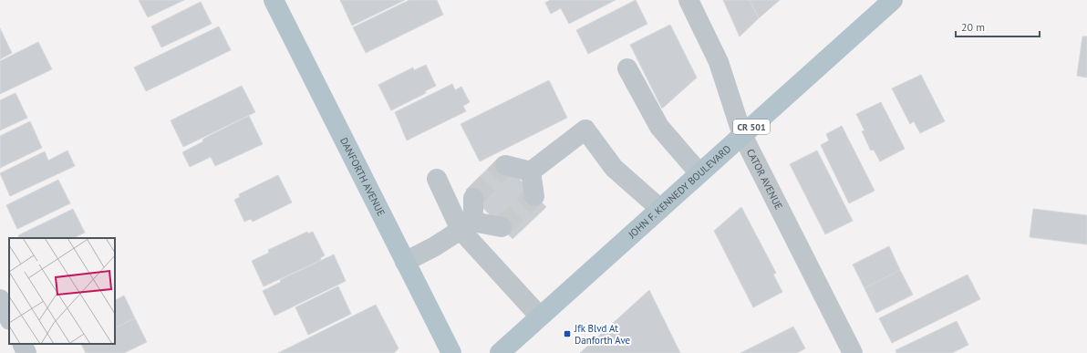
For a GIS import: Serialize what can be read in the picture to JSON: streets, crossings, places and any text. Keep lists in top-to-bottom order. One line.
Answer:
{"streets":{"main road":["CR 501","DANFORTH AVENUE","JOHN F. KENNEDY BOULEVARD"],"street":["CATOR AVENUE"]},"crossings":[["CATOR AVENUE","JOHN F. KENNEDY BOULEVARD"]],"places":{"transit":["Jfk Blvd At Danforth Ave"]},"scale_bar":"20 m"}
